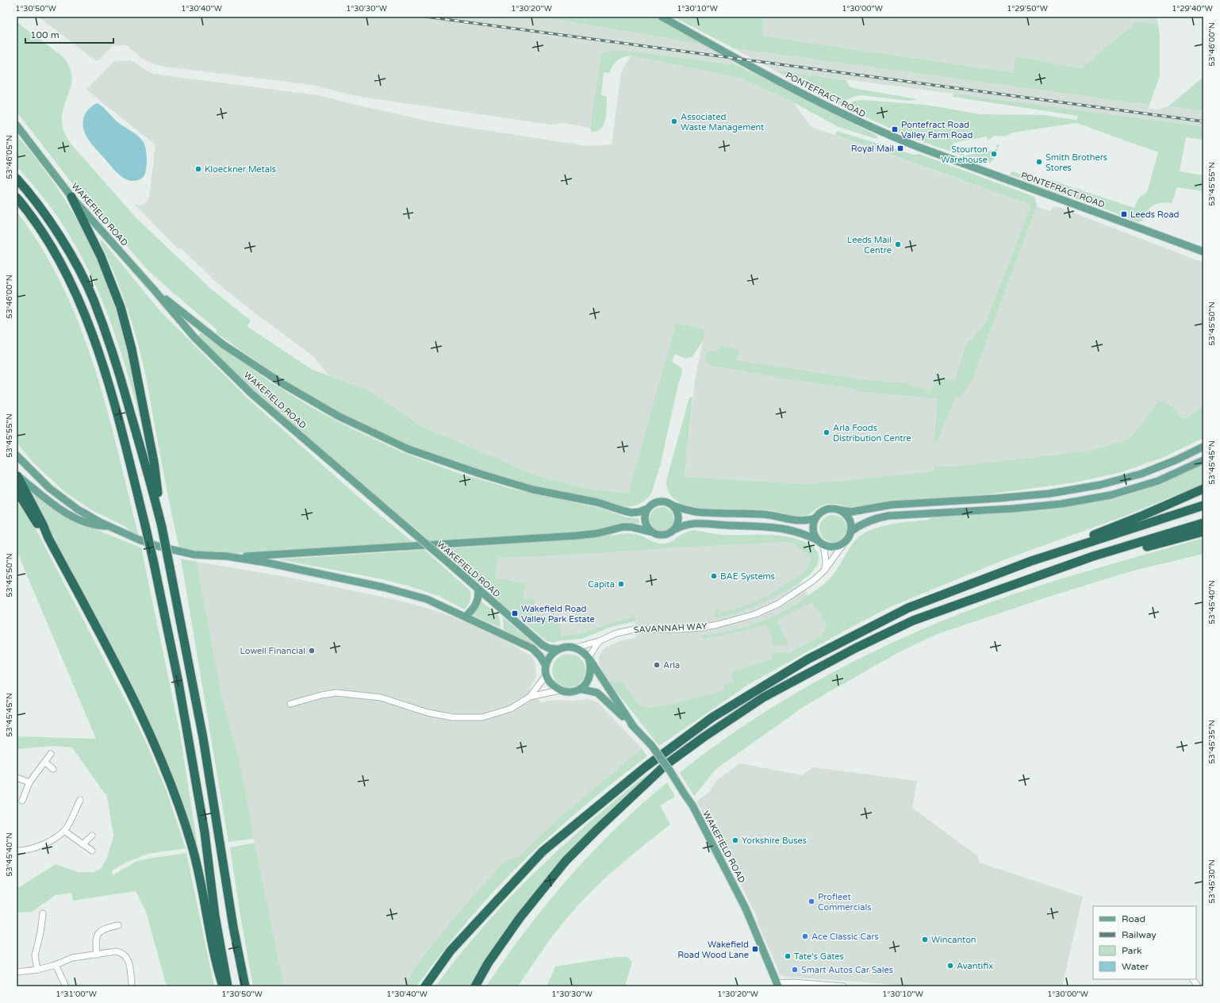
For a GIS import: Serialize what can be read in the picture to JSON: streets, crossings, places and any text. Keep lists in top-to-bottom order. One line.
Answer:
{"streets":{"main road":["PONTEFRACT ROAD","WAKEFIELD ROAD"],"street":["SAVANNAH WAY"]},"crossings":[["WAKEFIELD ROAD","SAVANNAH WAY"]],"places":{"other":["Associated Waste Management","Stourton Warehouse","Smith Brothers Stores","Kloeckner Metals","Leeds Mail Centre","Arla Foods Distribution Centre","BAE Systems","Capita","Lowell Financial","Arla","Yorkshire Buses","Profleet Commercials","Ace Classic Cars","Wincanton","Tate's Gates","Avantifix","Smart Autos Car Sales"],"transit":["Pontefract Road Valley Farm Road","Royal Mail","Leeds Road","Wakefield Road Valley Park Estate","Wakefield Road Wood Lane"]},"legend":["Road","Railway","Park","Water"],"scale_bar":"100 m","coordinates":["1°30'50\"W","1°30'40\"W","1°30'30\"W","1°30'20\"W","1°30'10\"W","1°30'00\"W","1°29'50\"W","1°29'40\"W","53°46'00\"N","53°46'05\"N","53°45'55\"N","53°45'50\"N","53°45'45\"N","53°45'40\"N","53°45'35\"N","53°45'30\"N","1°31'00\"W"]}
